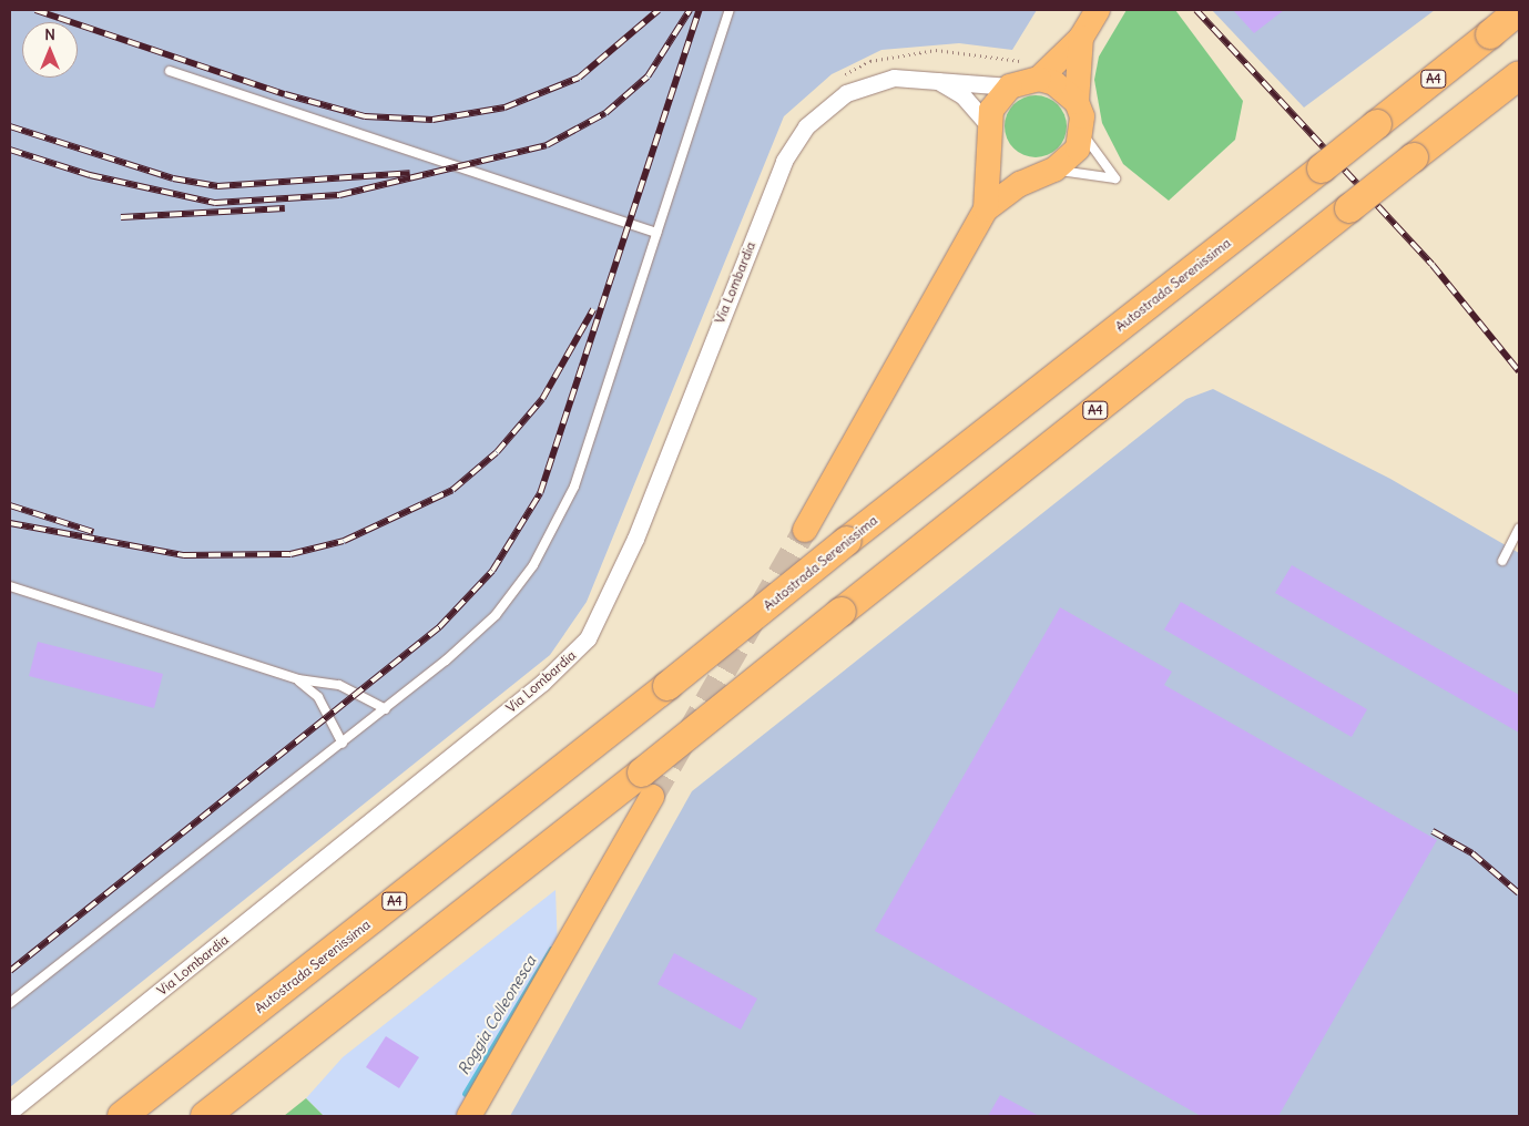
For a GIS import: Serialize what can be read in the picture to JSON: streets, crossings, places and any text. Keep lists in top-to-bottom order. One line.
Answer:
{"streets":{"highway":["A4","Autostrada Serenissima"],"street":["Via Lombardia"]},"water":["Roggia Colleonesca"],"north":"top"}
